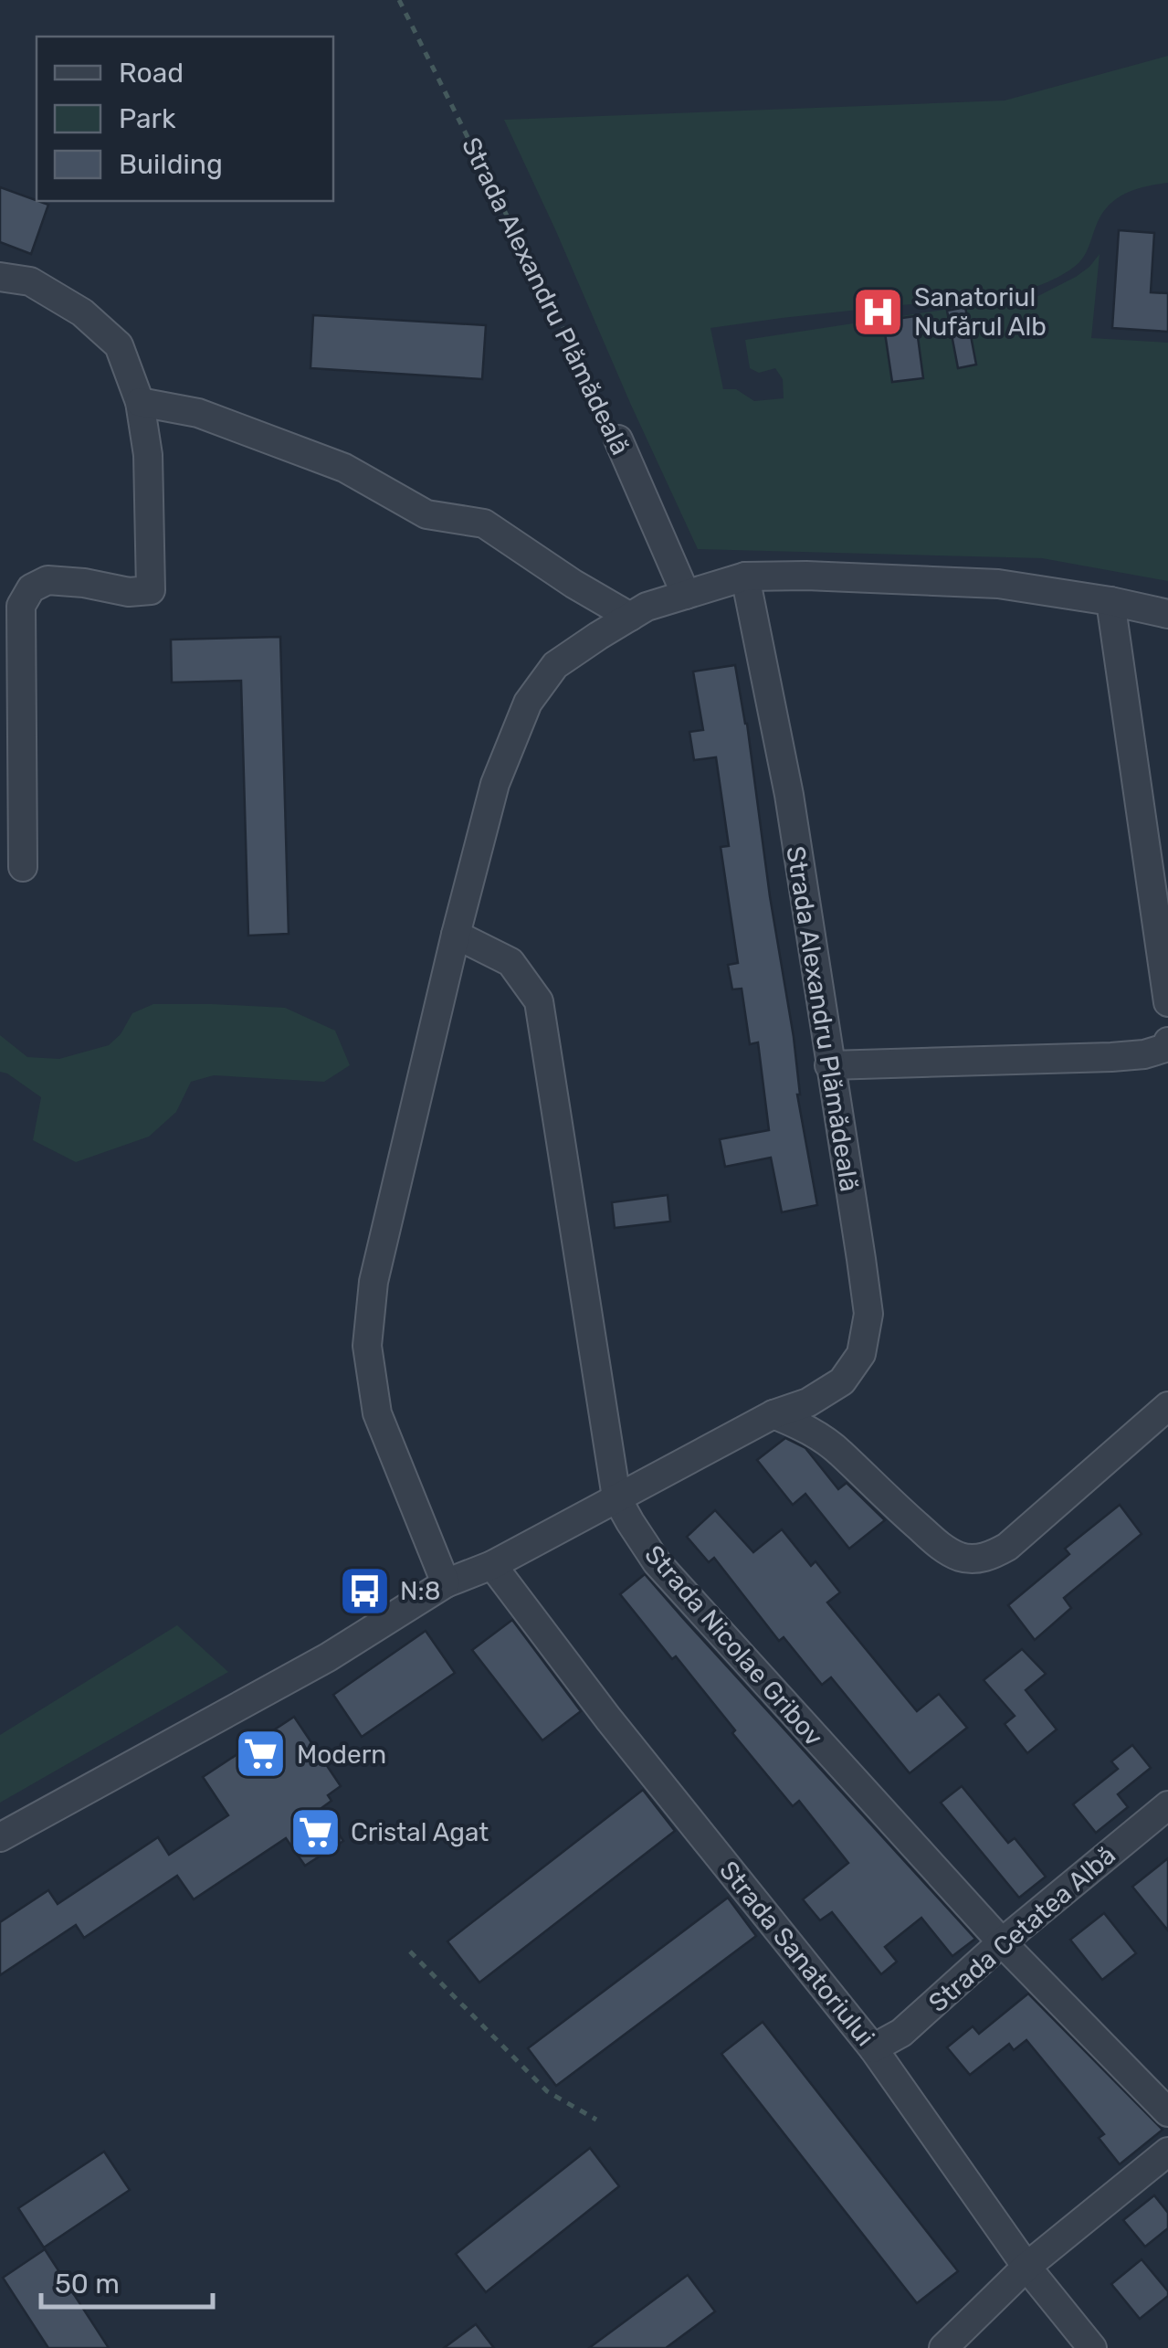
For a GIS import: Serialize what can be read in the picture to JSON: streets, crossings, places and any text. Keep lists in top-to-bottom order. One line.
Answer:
{"streets":{"street":["Strada Alexandru Plămădeală","Strada Nicolae Gribov","Strada Cetatea Albă","Strada Sanatoriului"]},"crossings":[["Strada Alexandru Plămădeală","Strada Nicolae Gribov"],["Strada Alexandru Plămădeală","Strada Sanatoriului"],["Strada Nicolae Gribov","Strada Cetatea Albă"],["Strada Cetatea Albă","Strada Sanatoriului"]],"places":{"hospital":["Sanatoriul Nufărul Alb"],"bus stop":["N:8"],"supermarket":["Modern","Cristal Agat"]},"legend":["Road","Park","Building"],"scale_bar":"50 m"}
